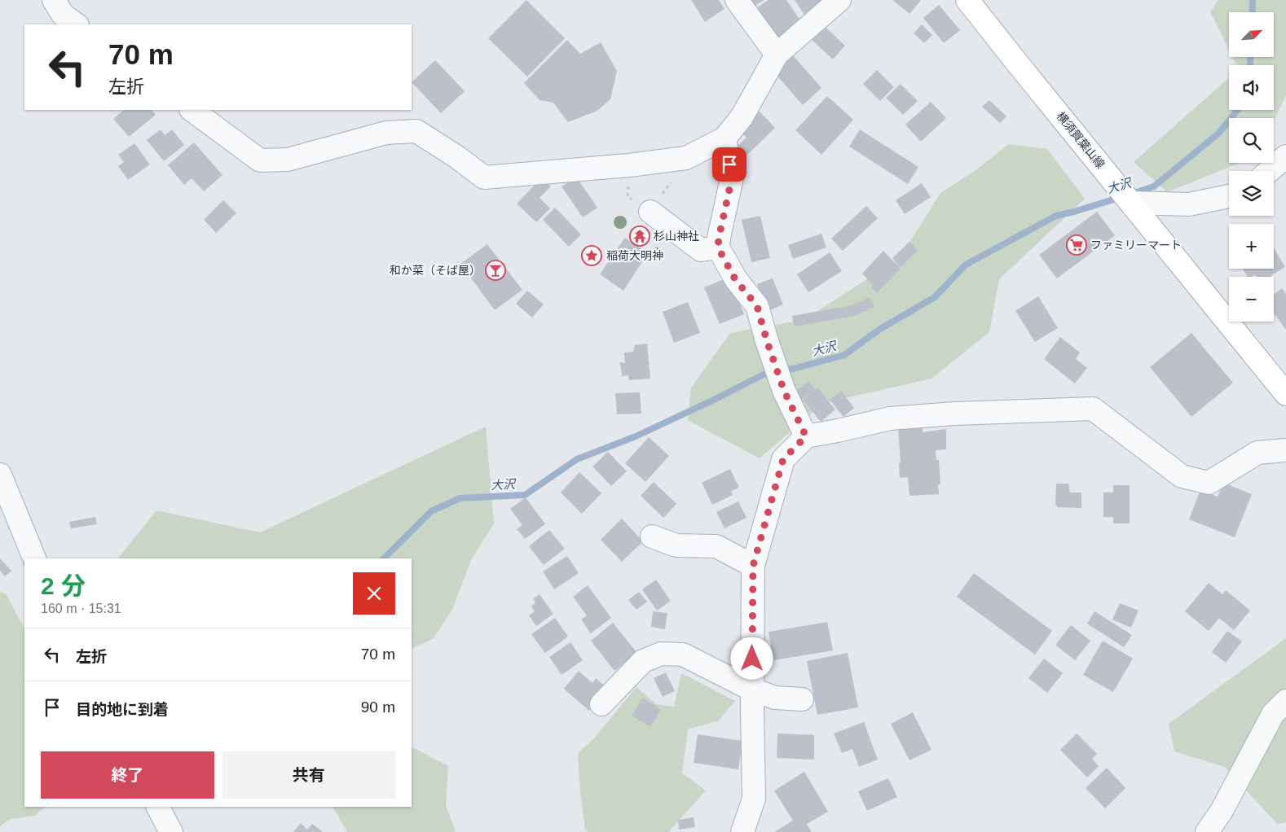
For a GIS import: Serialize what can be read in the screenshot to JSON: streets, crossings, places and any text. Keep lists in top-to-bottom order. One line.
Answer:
{"streets":{"main road":["横須賀葉山線"]},"water":["大沢"],"places":{"temple":["杉山神社"],"supermarket":["ファミリーマート"],"place":["稲荷大明神"],"bar":["和か菜（そば屋）"]},"north":"top right","page":{"map_buttons":["+","−"],"turn":["70 m","左折"],"heading":["2 分","160 m · 15:31"],"list":[{"name":"左折","value":"70 m"},{"name":"目的地に到着","value":"90 m"}],"buttons":["終了","共有"]}}
